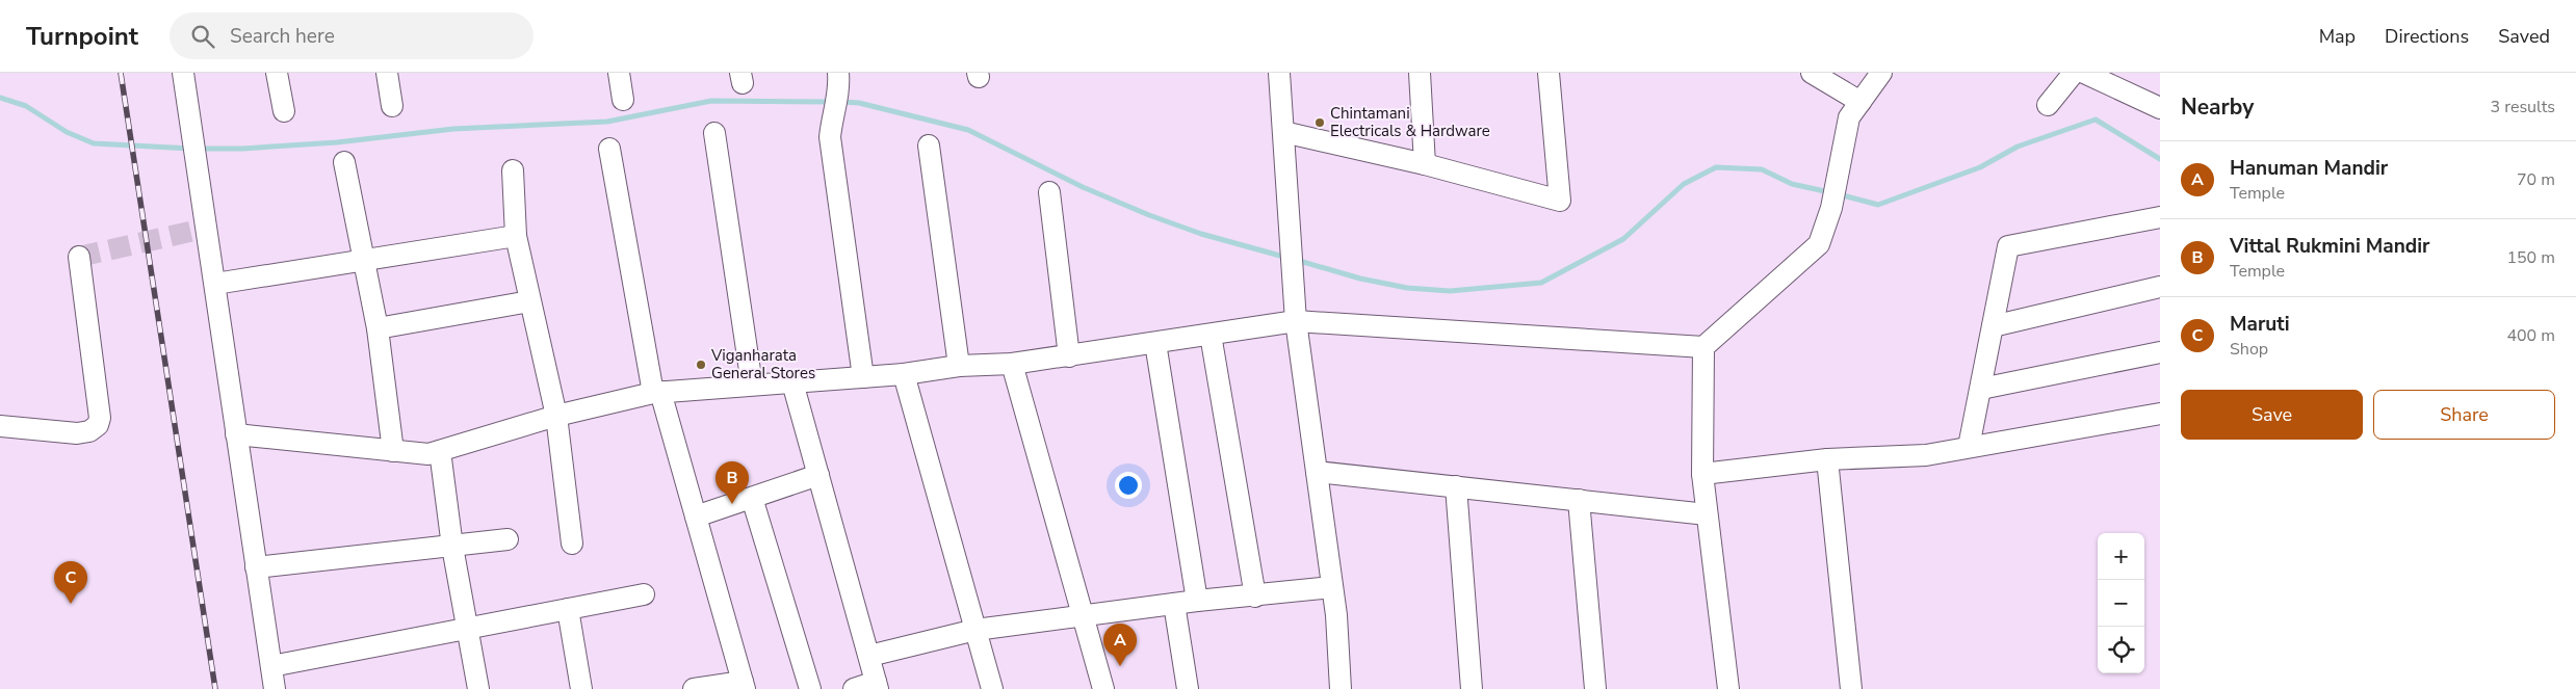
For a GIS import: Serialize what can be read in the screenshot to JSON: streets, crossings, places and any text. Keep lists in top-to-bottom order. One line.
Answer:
{"places":["Chintamani Electricals & Hardware","Viganharata General Stores"],"page":{"header":"Turnpoint","search":"Search here","nav":["Map","Directions","Saved"],"heading":["Nearby","3 results"],"list":[{"mark":"A","name":"Hanuman Mandir","note":"Temple","value":"70 m"},{"mark":"B","name":"Vittal Rukmini Mandir","note":"Temple","value":"150 m"},{"mark":"C","name":"Maruti","note":"Shop","value":"400 m"}],"buttons":["Save","Share"],"pins":["B","C","A"],"map_buttons":["+","−"]}}
